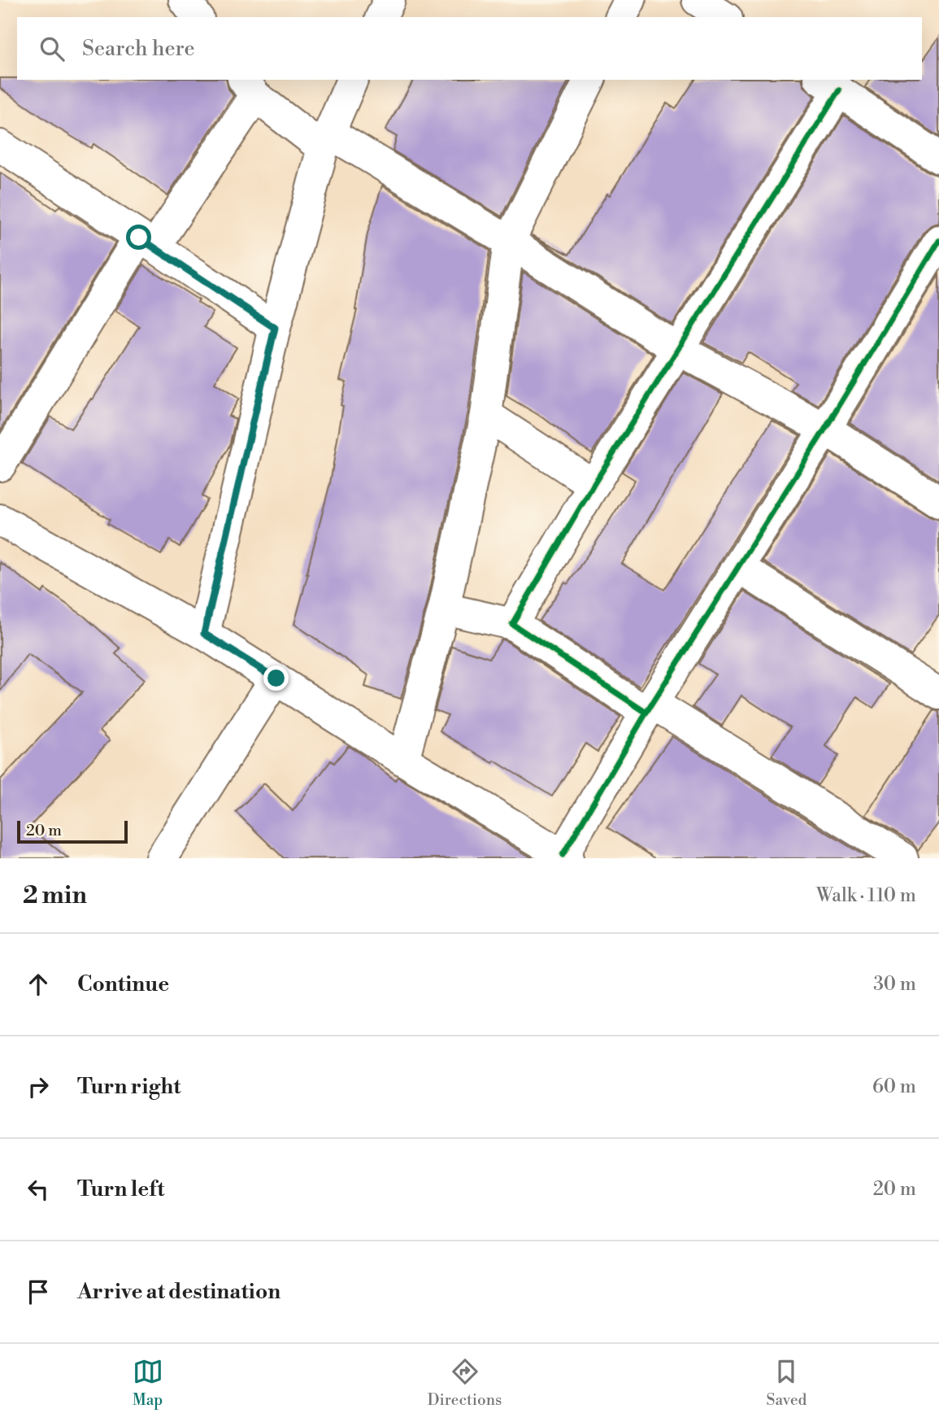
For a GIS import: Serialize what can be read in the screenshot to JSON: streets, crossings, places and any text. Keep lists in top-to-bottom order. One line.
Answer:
{"scale_bar":"20 m","page":{"search":"Search here","scale":"20 m","heading":["2 min","Walk · 110 m"],"list":[["Continue","30 m"],["Turn right","60 m"],["Turn left","20 m"],"Arrive at destination"],"nav":["Map","Directions","Saved"]}}
